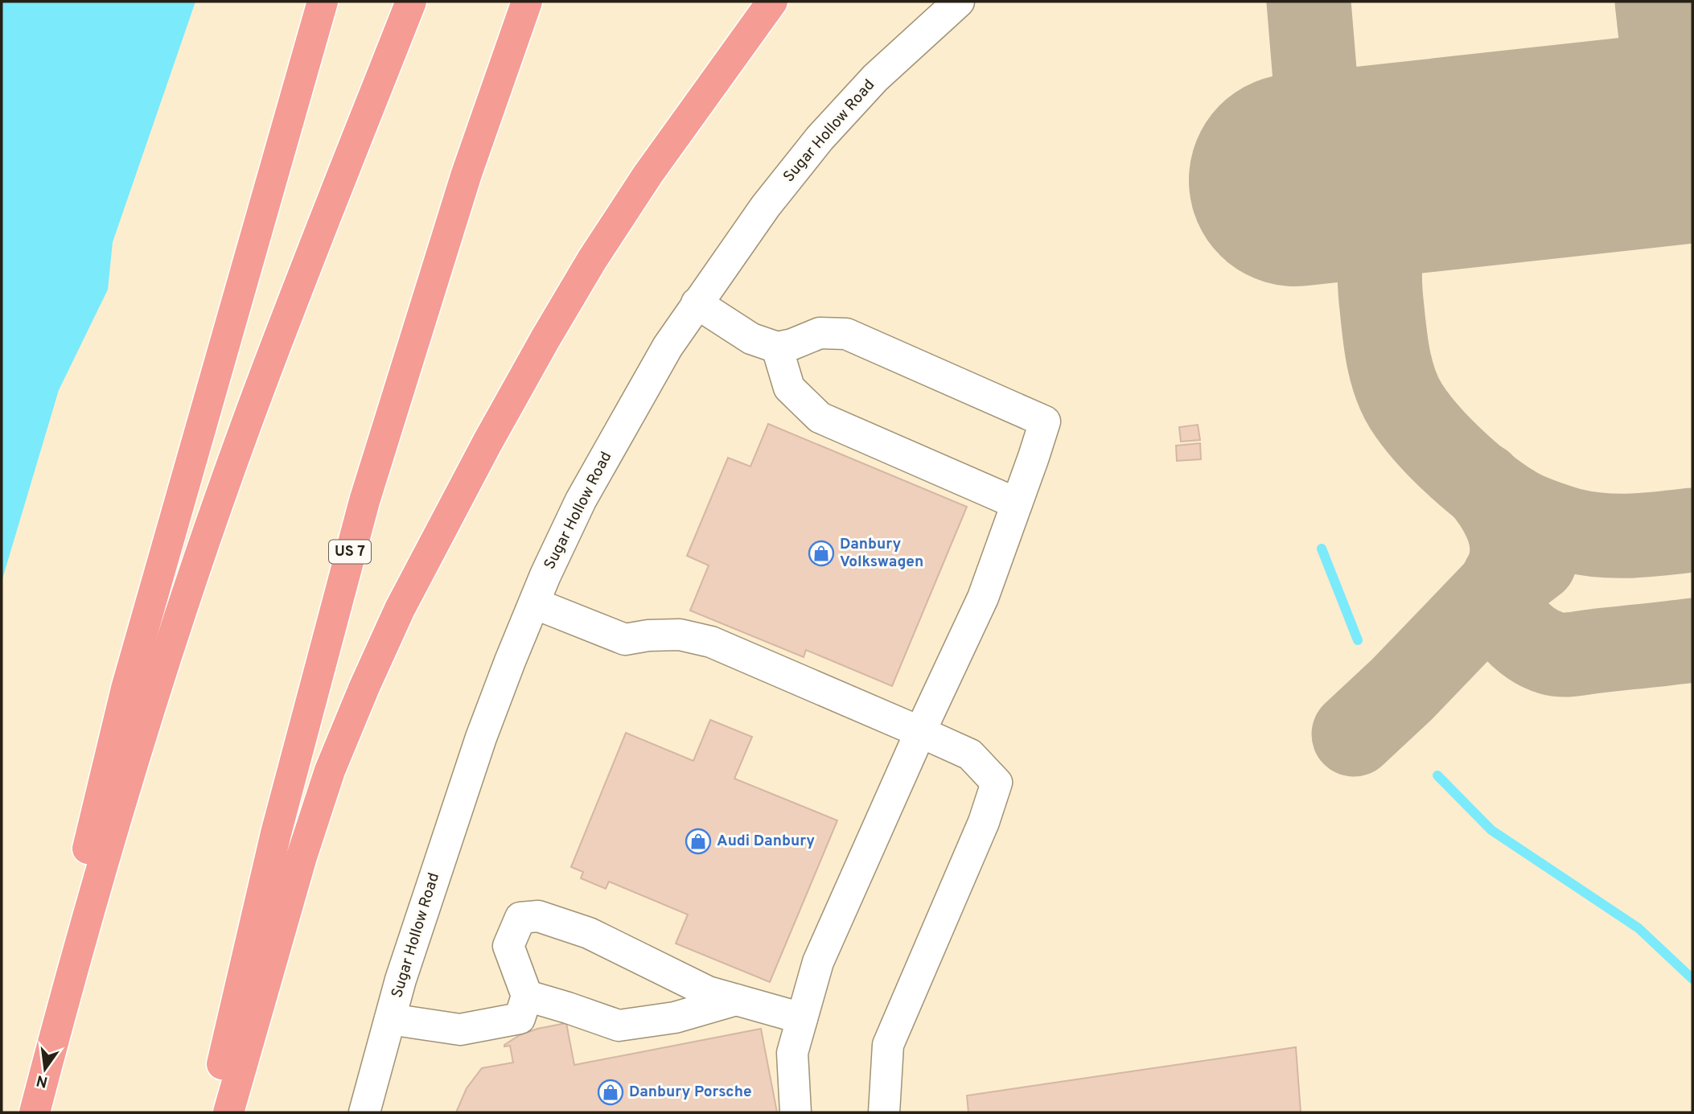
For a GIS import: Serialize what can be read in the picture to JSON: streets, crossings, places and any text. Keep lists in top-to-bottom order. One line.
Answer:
{"streets":{"highway":["US 7"],"street":["Sugar Hollow Road"]},"places":{"shop":["Danbury Volkswagen","Audi Danbury","Danbury Porsche"]},"north":"bottom"}
